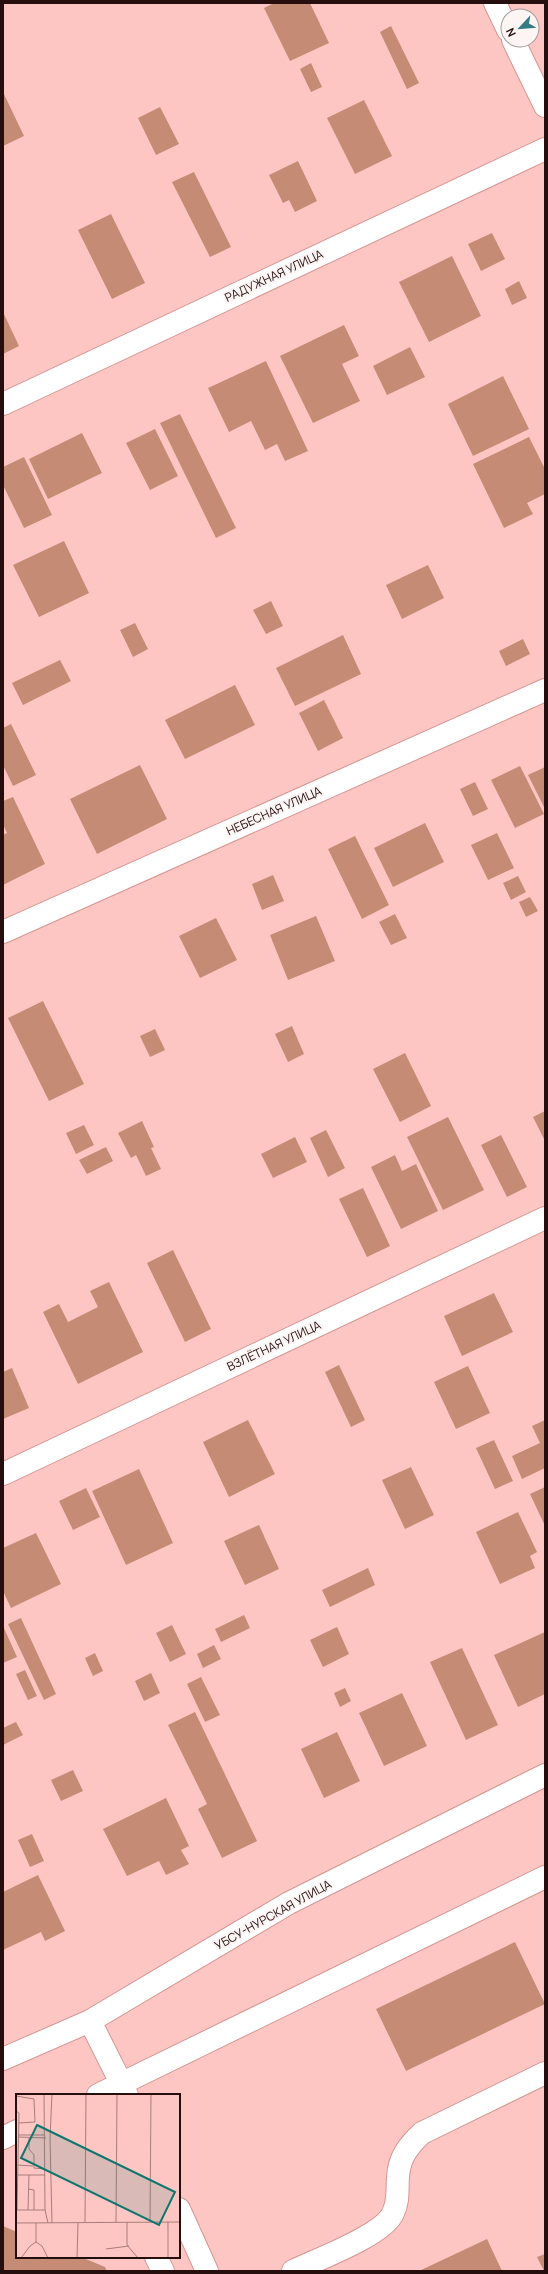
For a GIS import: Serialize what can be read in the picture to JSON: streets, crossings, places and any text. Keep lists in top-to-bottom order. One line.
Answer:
{"streets":{"street":["РАДУЖНАЯ УЛИЦА","НЕБЕСНАЯ УЛИЦА","ВЗЛЁТНАЯ УЛИЦА","УБСУ-НУРСКАЯ УЛИЦА"]},"north":"bottom left"}
